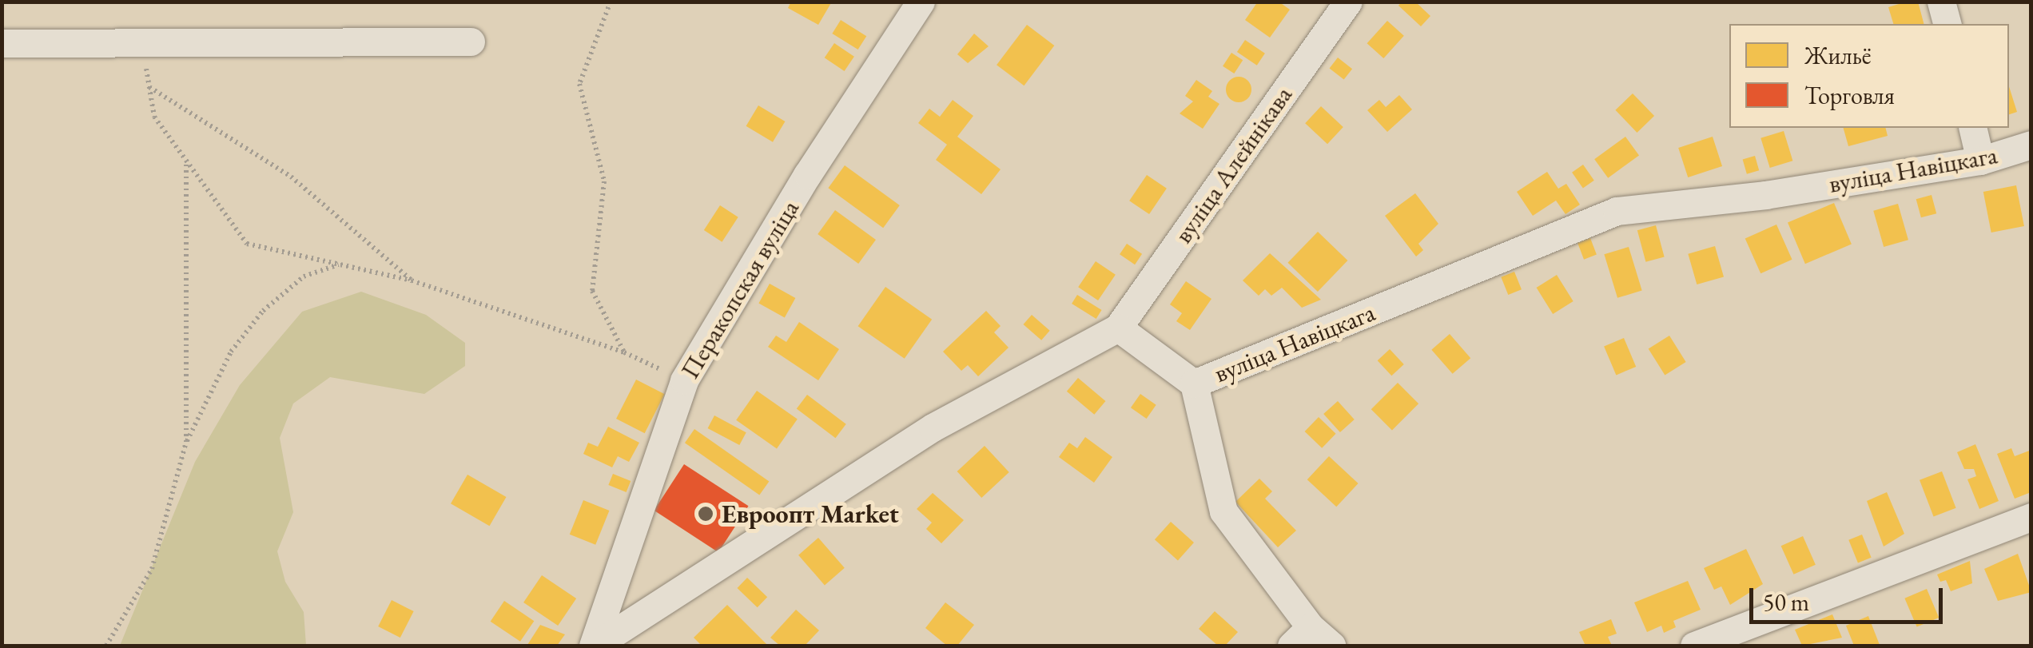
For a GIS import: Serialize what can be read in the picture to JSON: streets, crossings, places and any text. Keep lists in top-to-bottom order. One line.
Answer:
{"streets":{"street":["вуліца Алейнікава","вуліца Навіцкага","Перакопская вуліца"]},"crossings":[["вуліца Алейнікава","вуліца Навіцкага"]],"places":["Евроопт Market"],"legend":["Жильё","Торговля"],"scale_bar":"50 m"}
